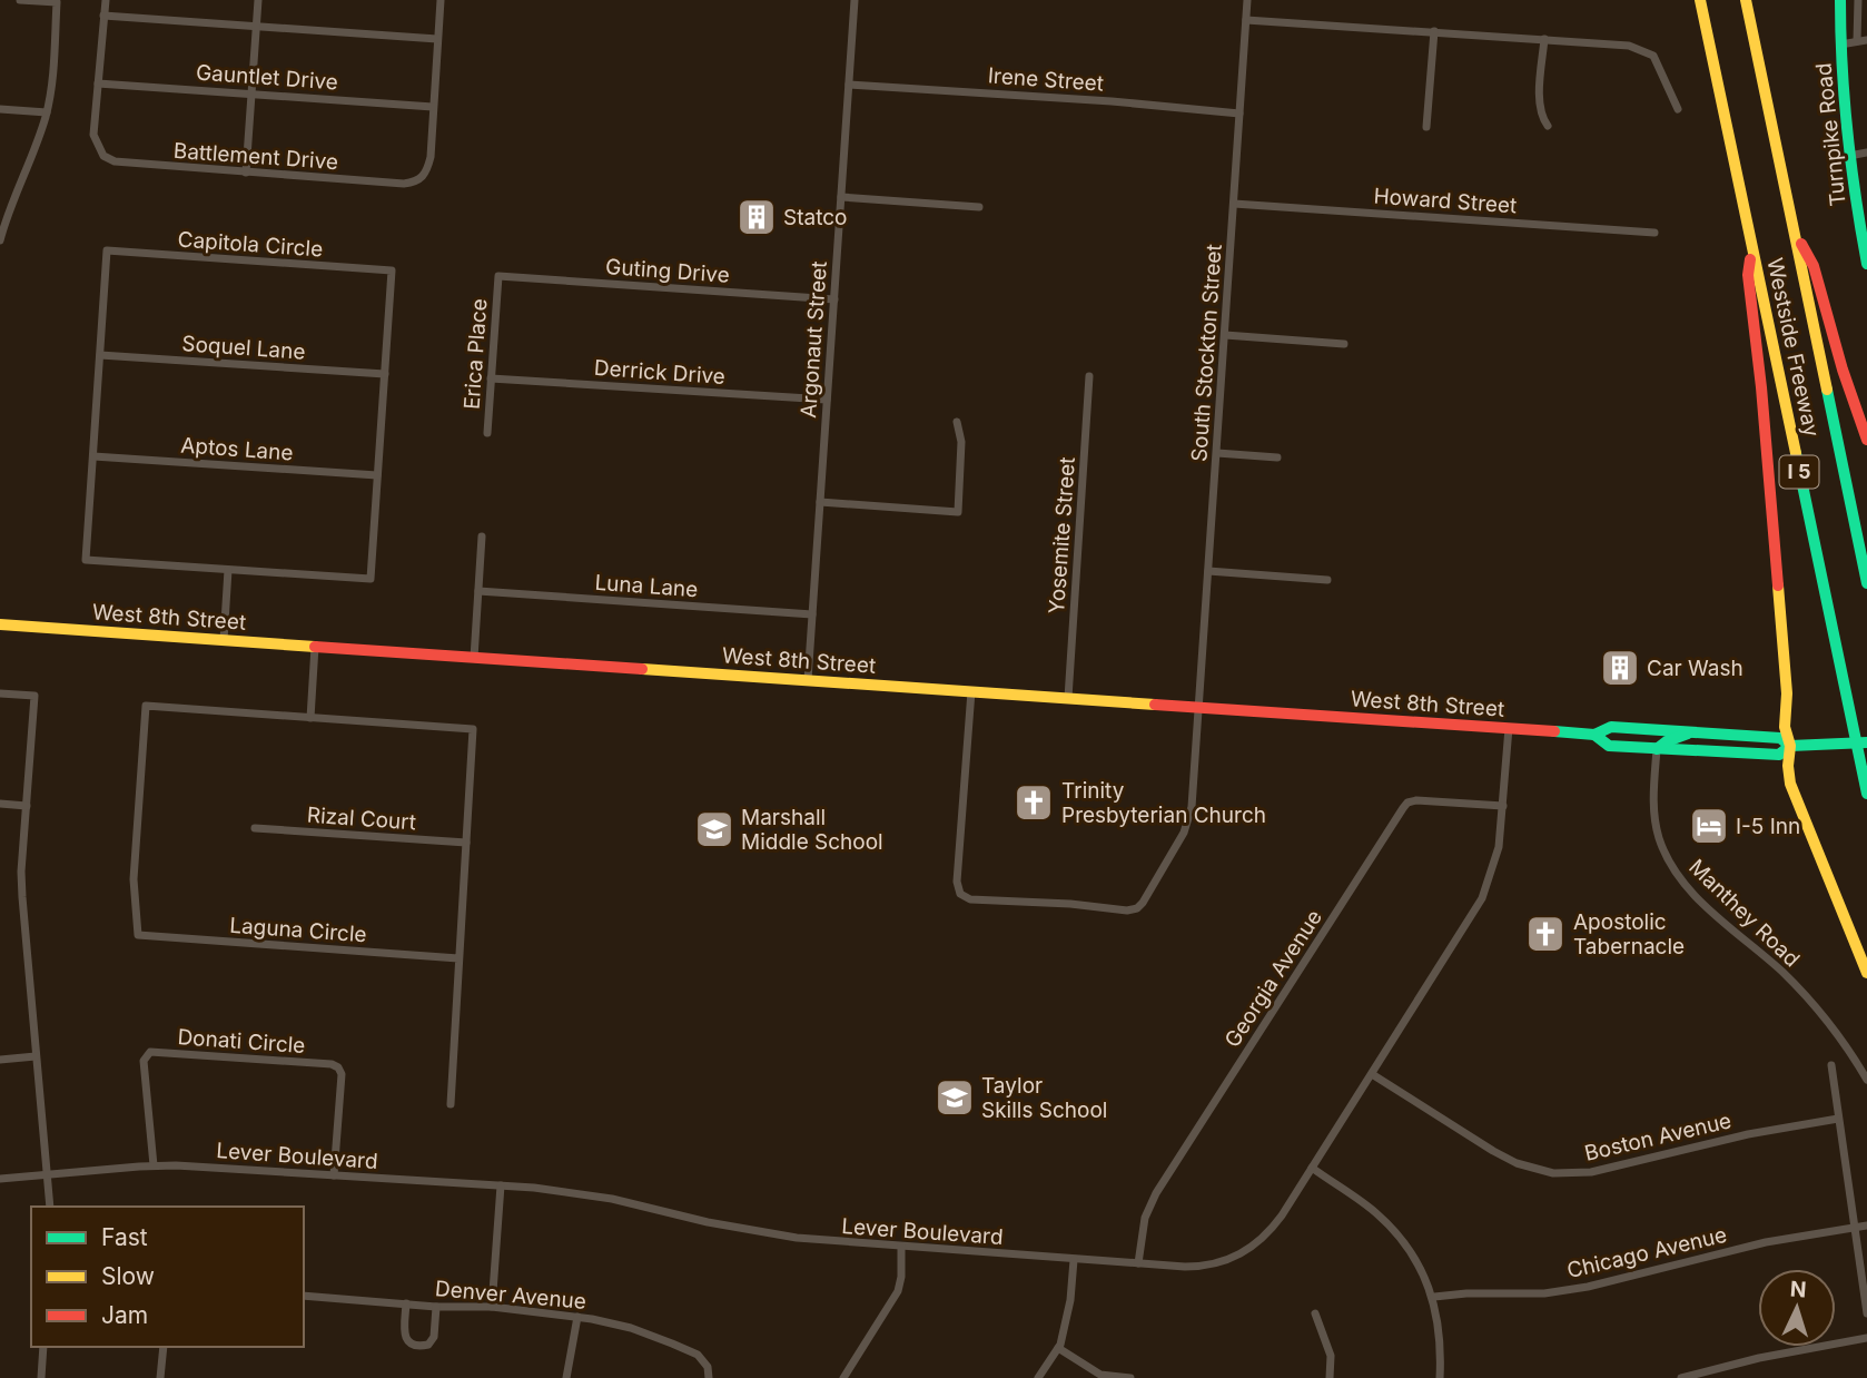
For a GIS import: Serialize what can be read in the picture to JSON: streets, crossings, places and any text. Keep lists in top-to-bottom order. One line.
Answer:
{"streets":{"main road":["Turnpike Road","Westside Freeway","I 5","West 8th Street"],"street":["Gauntlet Drive","Irene Street","Battlement Drive","Howard Street","Capitola Circle","Guting Drive","Argonaut Street","Soquel Lane","South Stockton Street","Erica Place","Derrick Drive","Aptos Lane","Yosemite Street","Luna Lane","Rizal Court","Manthey Road","Laguna Circle","Georgia Avenue","Donati Circle","Boston Avenue","Lever Boulevard","Chicago Avenue","Denver Avenue"]},"crossings":[["Gauntlet Drive","Battlement Drive"],["Irene Street","Argonaut Street"],["Irene Street","South Stockton Street"],["Howard Street","South Stockton Street"],["Capitola Circle","Soquel Lane"],["Capitola Circle","Aptos Lane"],["Guting Drive","Argonaut Street"],["Guting Drive","Erica Place"],["Argonaut Street","Derrick Drive"],["Argonaut Street","Luna Lane"],["Argonaut Street","West 8th Street"],["South Stockton Street","West 8th Street"],["Erica Place","Derrick Drive"],["Yosemite Street","West 8th Street"],["West 8th Street","Manthey Road"],["West 8th Street","Lever Boulevard"],["Rizal Court","Laguna Circle"],["Georgia Avenue","Lever Boulevard"],["Donati Circle","Lever Boulevard"],["Boston Avenue","Lever Boulevard"]],"places":{"building":["Statco","Car Wash"],"church":["Trinity Presbyterian Church","Apostolic Tabernacle"],"hotel":["I-5 Inn"],"school or university":["Marshall Middle School","Taylor Skills School"]},"legend":["Fast","Slow","Jam"],"north":"top"}
